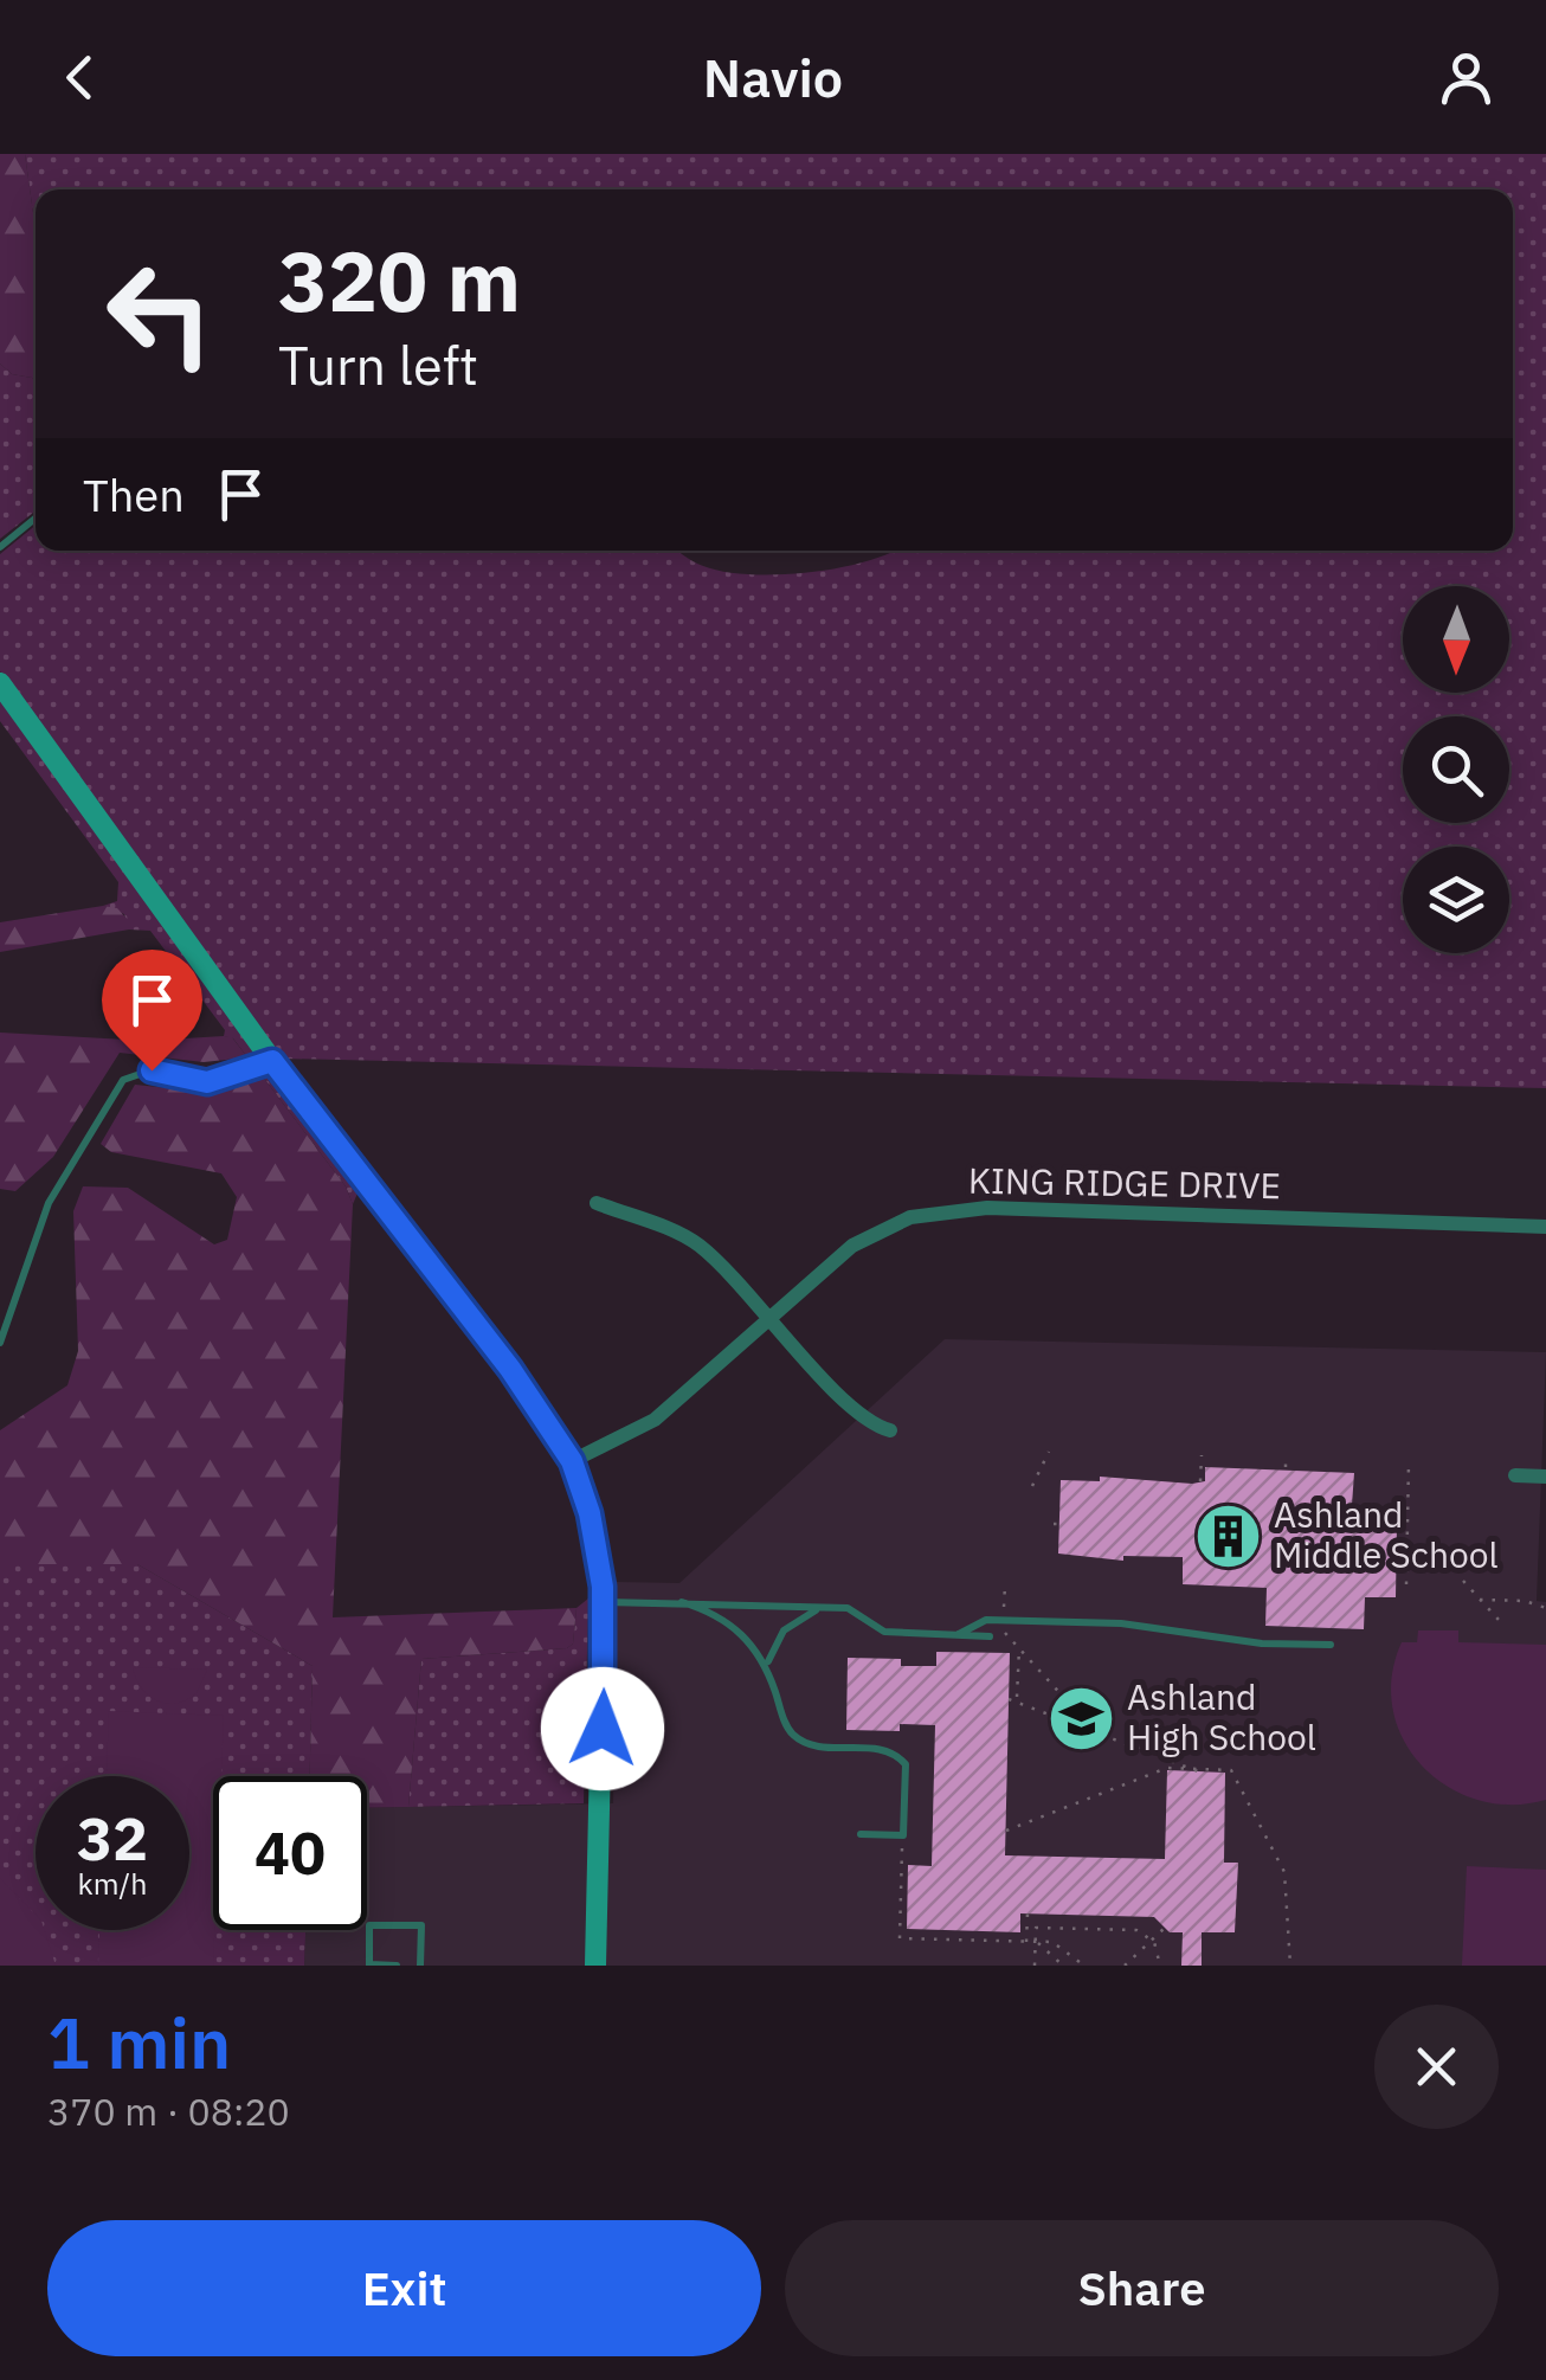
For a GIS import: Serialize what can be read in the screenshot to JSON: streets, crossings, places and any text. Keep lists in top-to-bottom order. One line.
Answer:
{"streets":{"street":["KING RIDGE DRIVE"]},"places":{"building":["Ashland Middle School"],"school or university":["Ashland High School"]},"north":"bottom","page":{"header":"Navio","turn":["320 m","Turn left"],"then":"Then","speed":"32 km/h","limit":"40","heading":["1 min","370 m · 08:20"],"buttons":["Exit","Share"]}}
